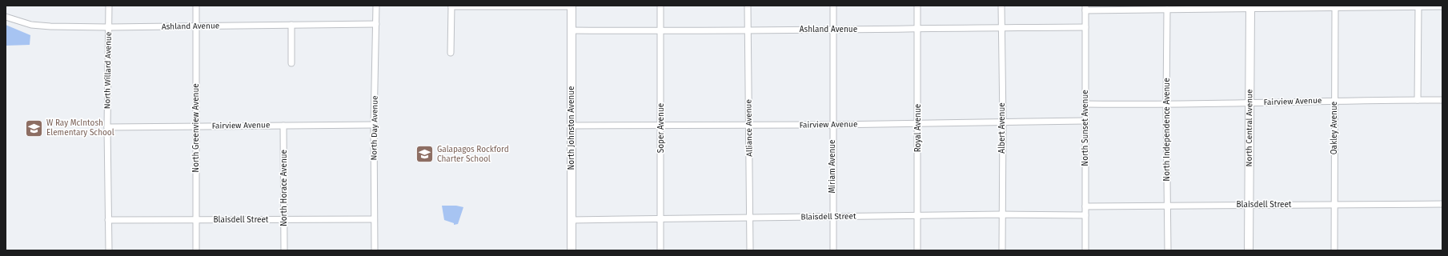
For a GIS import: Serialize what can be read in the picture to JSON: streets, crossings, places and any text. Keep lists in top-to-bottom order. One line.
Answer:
{"streets":{"street":["Ashland Avenue","North Willard Avenue","Fairview Avenue","North Greenview Avenue","North Day Avenue","North Johnston Avenue","Soper Avenue","Alliance Avenue","Royal Avenue","Albert Avenue","North Sunset Avenue","North Central Avenue","Oakley Avenue","North Independence Avenue","Miriam Avenue","North Horace Avenue","Blaisdell Street"]},"crossings":[["Ashland Avenue","North Willard Avenue"],["Ashland Avenue","North Greenview Avenue"],["Ashland Avenue","North Day Avenue"],["Ashland Avenue","North Johnston Avenue"],["Ashland Avenue","Soper Avenue"],["Ashland Avenue","Alliance Avenue"],["Ashland Avenue","Royal Avenue"],["Ashland Avenue","Albert Avenue"],["Ashland Avenue","North Sunset Avenue"],["Ashland Avenue","Miriam Avenue"],["North Willard Avenue","Fairview Avenue"],["North Willard Avenue","Blaisdell Street"],["Fairview Avenue","North Greenview Avenue"],["Fairview Avenue","North Day Avenue"],["Fairview Avenue","North Johnston Avenue"],["Fairview Avenue","Soper Avenue"],["Fairview Avenue","Alliance Avenue"],["Fairview Avenue","Royal Avenue"],["Fairview Avenue","Albert Avenue"],["Fairview Avenue","North Sunset Avenue"],["Fairview Avenue","North Central Avenue"],["Fairview Avenue","Oakley Avenue"],["Fairview Avenue","North Independence Avenue"],["Fairview Avenue","Miriam Avenue"],["Fairview Avenue","North Horace Avenue"],["North Greenview Avenue","Blaisdell Street"],["North Day Avenue","Blaisdell Street"],["North Johnston Avenue","Blaisdell Street"],["Soper Avenue","Blaisdell Street"],["Alliance Avenue","Blaisdell Street"],["Royal Avenue","Blaisdell Street"],["Albert Avenue","Blaisdell Street"],["North Sunset Avenue","Blaisdell Street"],["North Central Avenue","Blaisdell Street"],["Oakley Avenue","Blaisdell Street"],["North Independence Avenue","Blaisdell Street"],["Miriam Avenue","Blaisdell Street"],["North Horace Avenue","Blaisdell Street"]],"places":{"school or university":["W Ray McIntosh Elementary School","Galapagos Rockford Charter School"]}}
